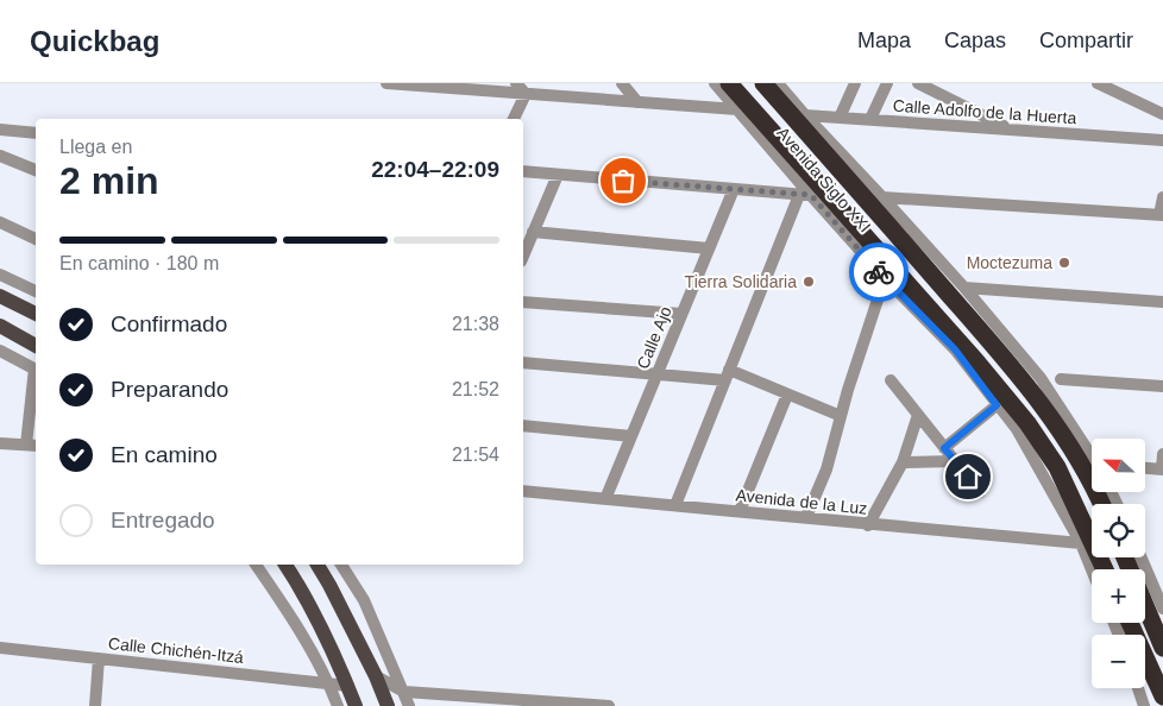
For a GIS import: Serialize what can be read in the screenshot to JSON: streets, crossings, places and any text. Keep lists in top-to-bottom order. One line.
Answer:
{"streets":{"highway":["Avenida Siglo XXI"],"street":["Calle Adolfo de la Huerta","Calle Ajo","Avenida de la Luz","Calle Chichén-Itzá"]},"crossings":[["Calle Adolfo de la Huerta","Avenida Siglo XXI"],["Avenida Siglo XXI","Avenida de la Luz"],["Calle Ajo","Avenida de la Luz"]],"places":["Moctezuma","Tierra Solidaria"],"north":"left","page":{"header":"Quickbag","nav":["Mapa","Capas","Compartir"],"heading":["2 min","Llega en","22:04–22:09"],"bar":"En camino · 180 m","list":[["Confirmado","21:38"],["Preparando","21:52"],["En camino","21:54"],"Entregado"],"map_buttons":["+","−"]}}
